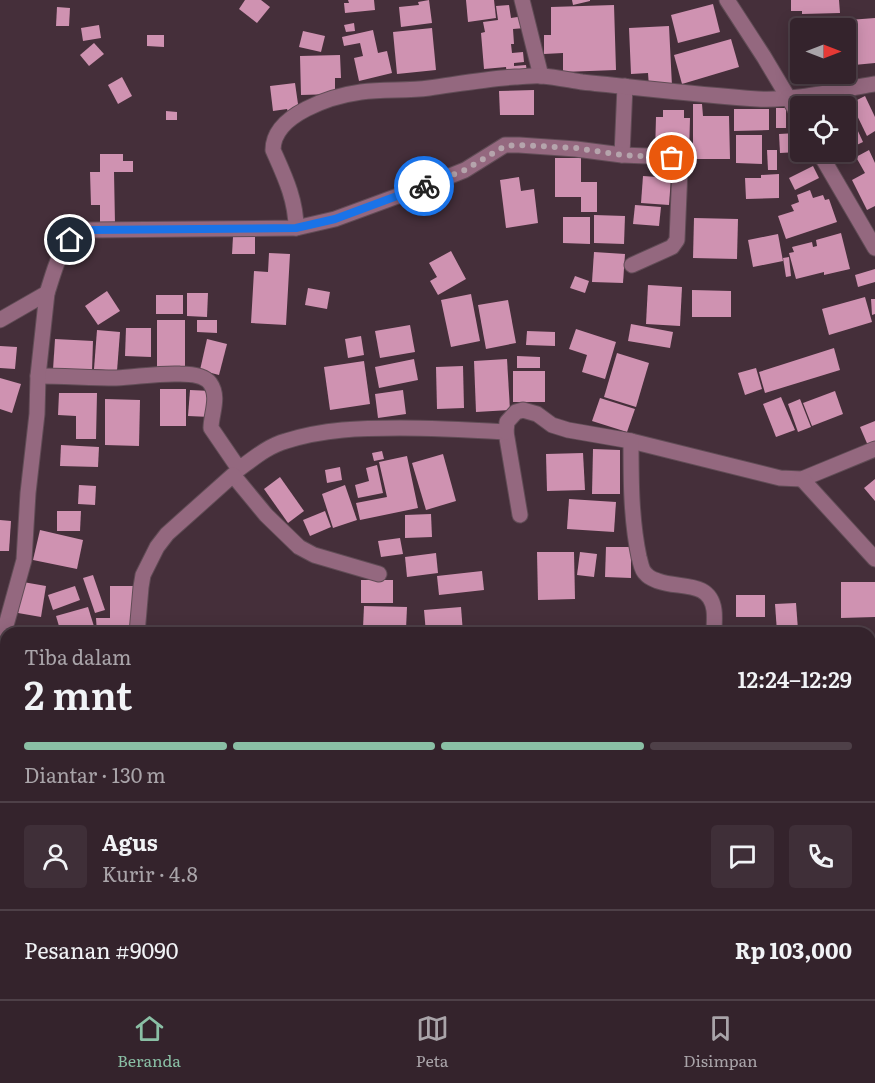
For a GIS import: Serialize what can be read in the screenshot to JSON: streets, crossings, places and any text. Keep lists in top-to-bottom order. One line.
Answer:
{"north":"right","page":{"heading":["2 mnt","Tiba dalam","12:24–12:29"],"panel":["Agus","Kurir · 4.8","Pesanan #9090","Rp 103,000"],"bar":"Diantar · 130 m","tabs":["Beranda","Peta","Disimpan"]}}
